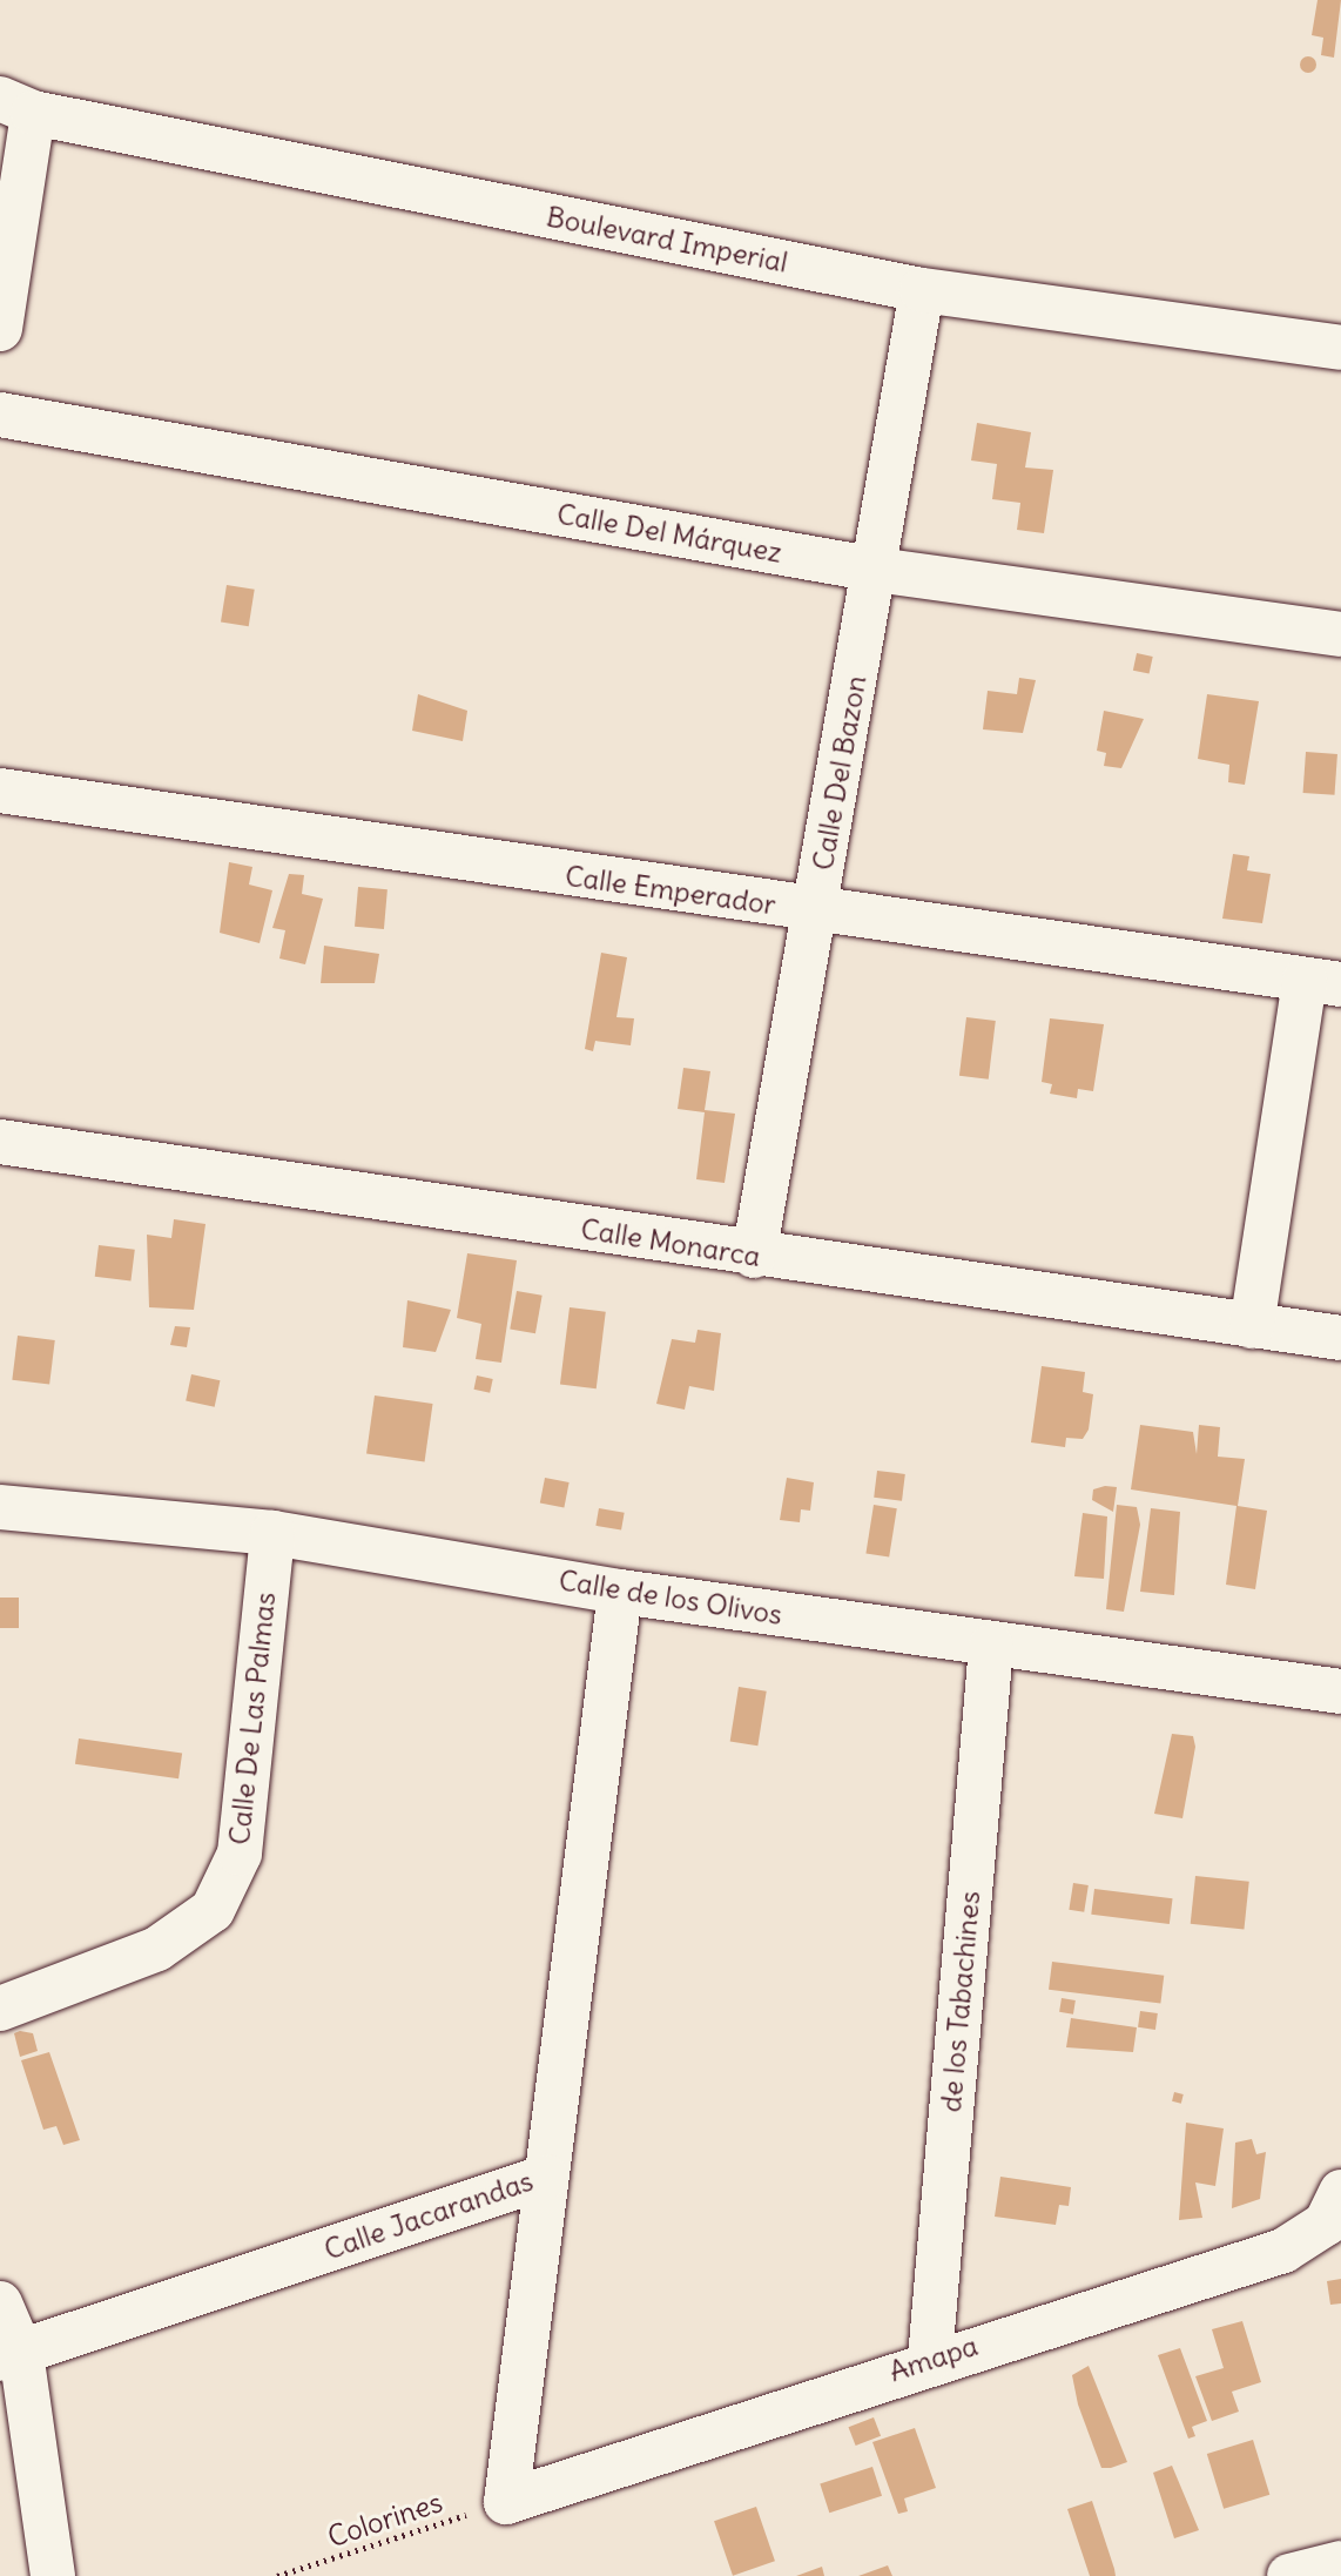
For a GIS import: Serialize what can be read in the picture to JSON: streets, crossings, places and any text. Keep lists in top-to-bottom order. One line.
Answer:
{"streets":{"street":["Boulevard Imperial","Calle Del Márquez","Calle Del Bazon","Calle Emperador","Calle Monarca","Calle de los Olivos","Calle De Las Palmas","de los Tabachines","Calle Jacarandas","Amapa"],"path":["Colorines"]},"crossings":[["Boulevard Imperial","Calle Del Bazon"],["Calle Del Márquez","Calle Del Bazon"],["Calle Del Bazon","Calle Emperador"],["Calle Del Bazon","Calle Monarca"],["Calle de los Olivos","Calle De Las Palmas"],["Calle de los Olivos","de los Tabachines"],["de los Tabachines","Amapa"],["Calle Jacarandas","Amapa"],["Calle Jacarandas","Colorines"],["Amapa","Colorines"]]}
